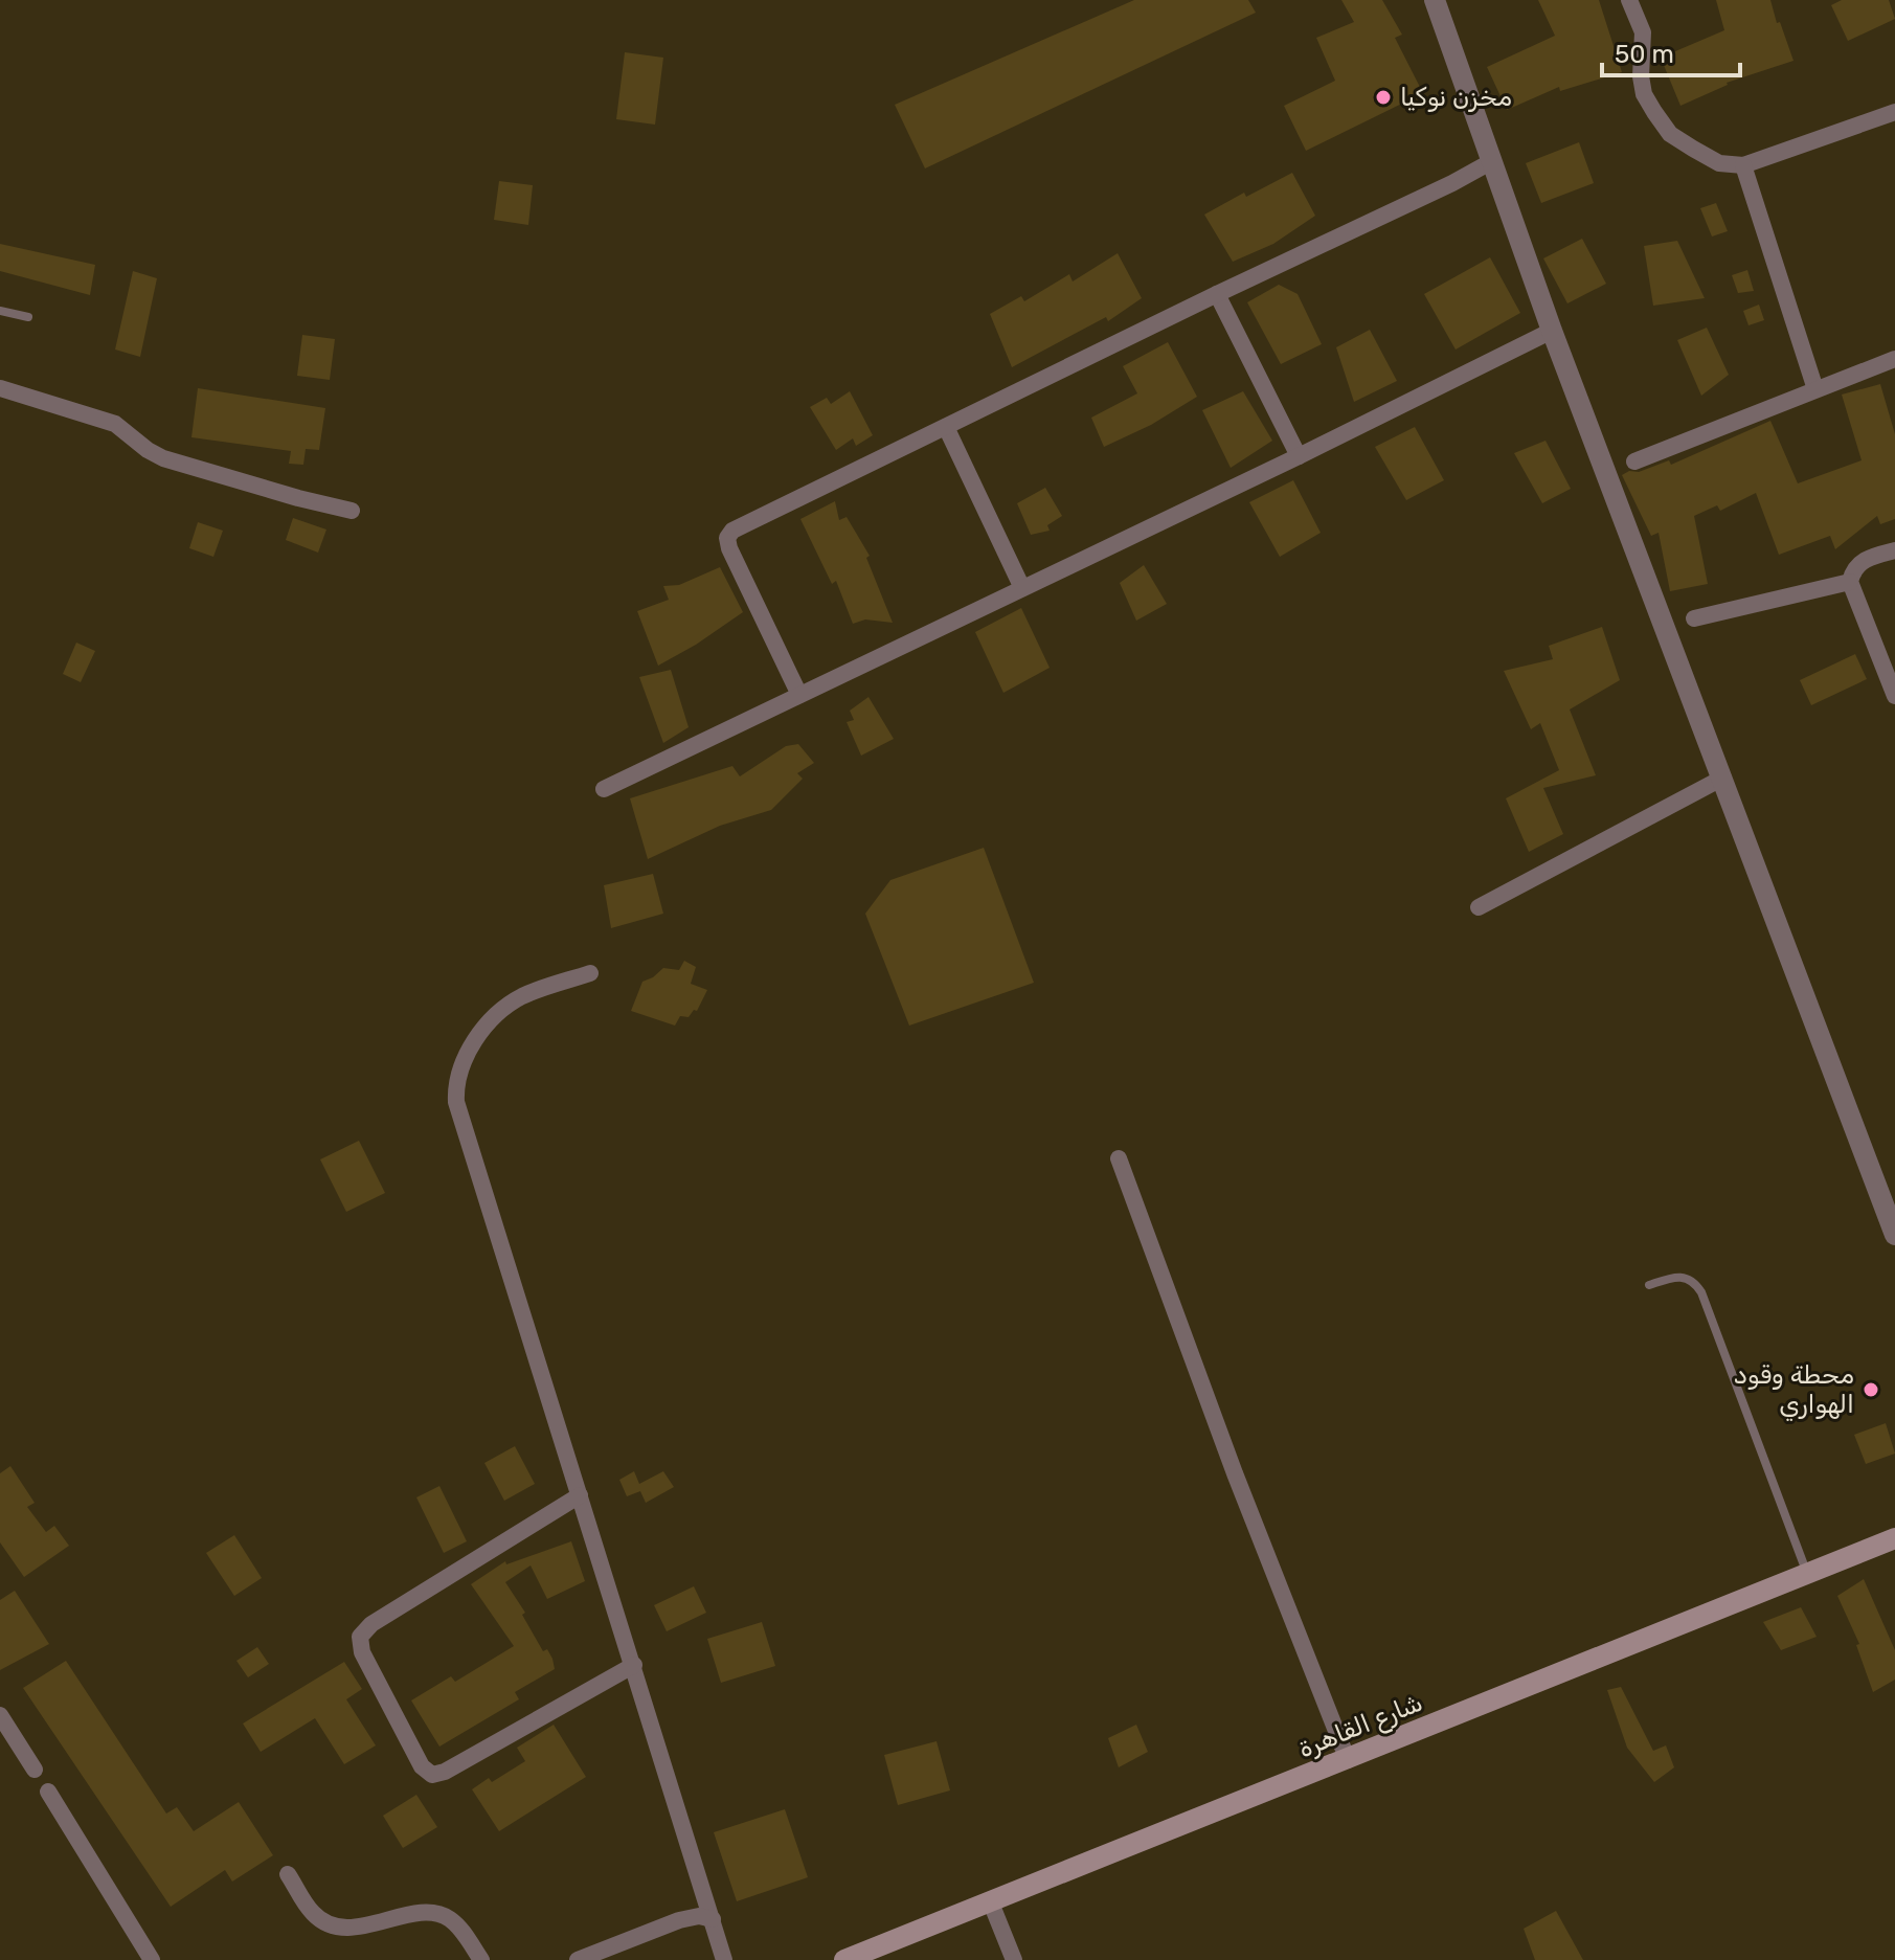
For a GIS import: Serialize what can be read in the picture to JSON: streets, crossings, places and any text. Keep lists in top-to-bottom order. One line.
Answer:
{"streets":{"main road":["شارع القاهرة"]},"places":["مخزن نوكيا","محطة وقود الهواري"],"scale_bar":"50 m"}
